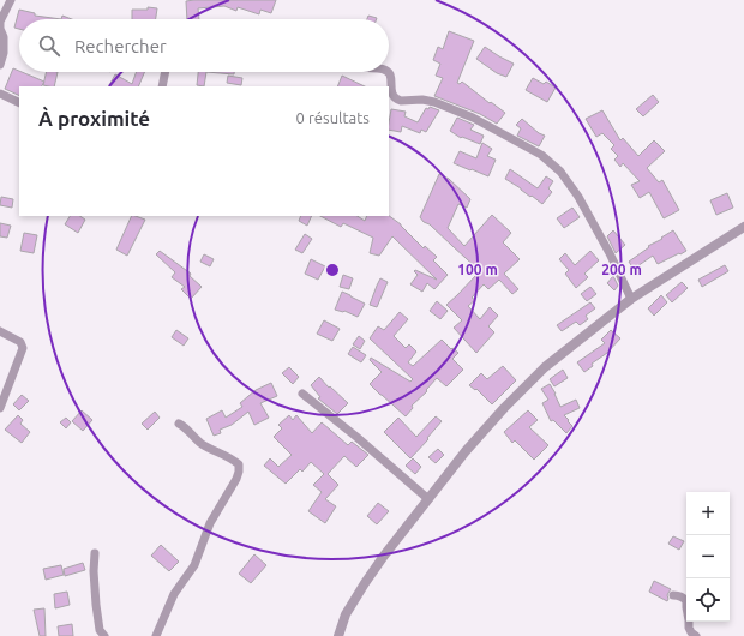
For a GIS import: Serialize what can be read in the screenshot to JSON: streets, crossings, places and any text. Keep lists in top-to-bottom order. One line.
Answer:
{"page":{"search":"Rechercher","heading":["À proximité","0 résultats"],"map_buttons":["+","−"]},"rings":["100 m","200 m"]}
